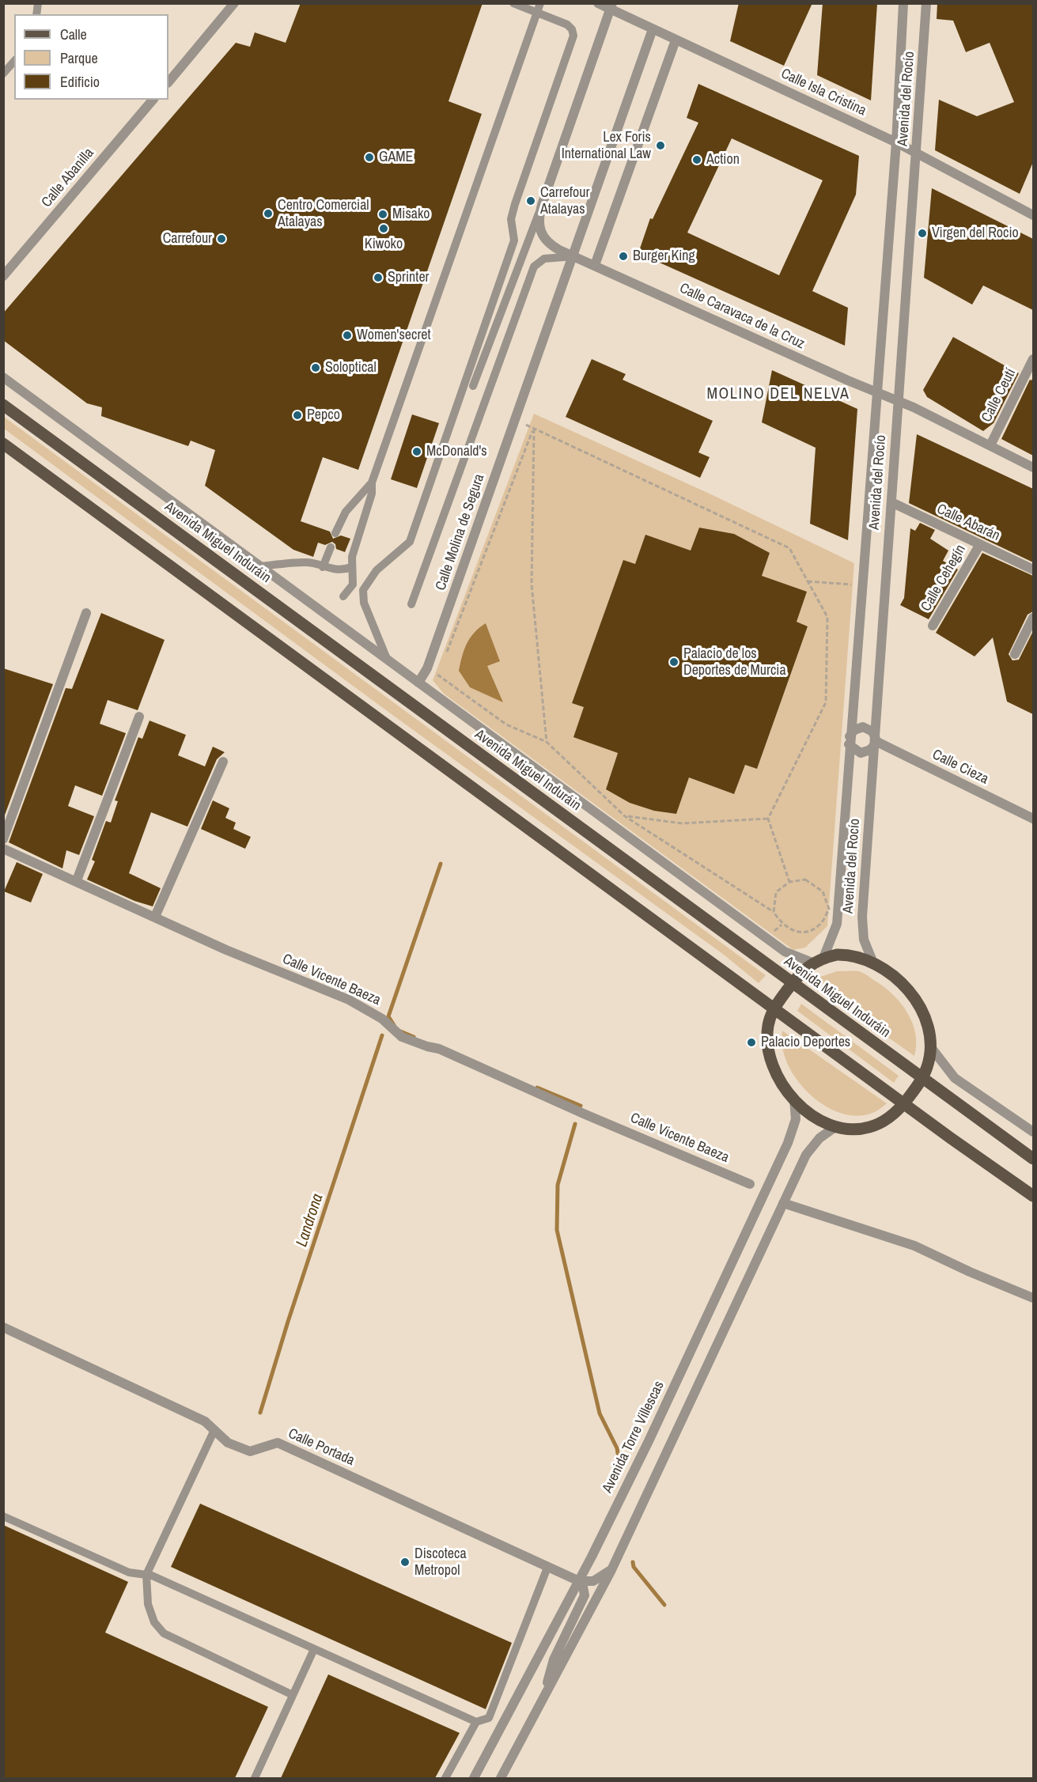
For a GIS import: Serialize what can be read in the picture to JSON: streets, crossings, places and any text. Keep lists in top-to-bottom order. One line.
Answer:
{"streets":{"main road":["Avenida Miguel Induráin"],"street":["Calle Isla Cristina","Avenida del Rocío","Calle Abanilla","Calle Caravaca de la Cruz","Calle Ceutí","Calle Abarán","Calle Molina de Segura","Calle Cehegín","Calle Cieza","Calle Vicente Baeza","Avenida Torre Villescas","Calle Portada"]},"crossings":[["Calle Isla Cristina","Avenida del Rocío"],["Calle Isla Cristina","Calle Molina de Segura"],["Avenida del Rocío","Calle Caravaca de la Cruz"],["Avenida del Rocío","Calle Abarán"],["Avenida del Rocío","Calle Cieza"],["Calle Caravaca de la Cruz","Calle Ceutí"],["Calle Caravaca de la Cruz","Calle Molina de Segura"],["Calle Abarán","Calle Cehegín"],["Avenida Torre Villescas","Calle Portada"]],"districts":["MOLINO DEL NELVA"],"water":["Landrona"],"places":["Lex Foris International Law","GAME","Action","Carrefour Atalayas","Centro Comercial Atalayas","Misako","Kiwoko","Virgen del Rocio","Carrefour","Burger King","Sprinter","Women'secret","Soloptical","Pepco","McDonald's","Palacio de los Deportes de Murcia","Palacio Deportes","Discoteca Metropol"],"legend":["Calle","Parque","Edificio"]}
